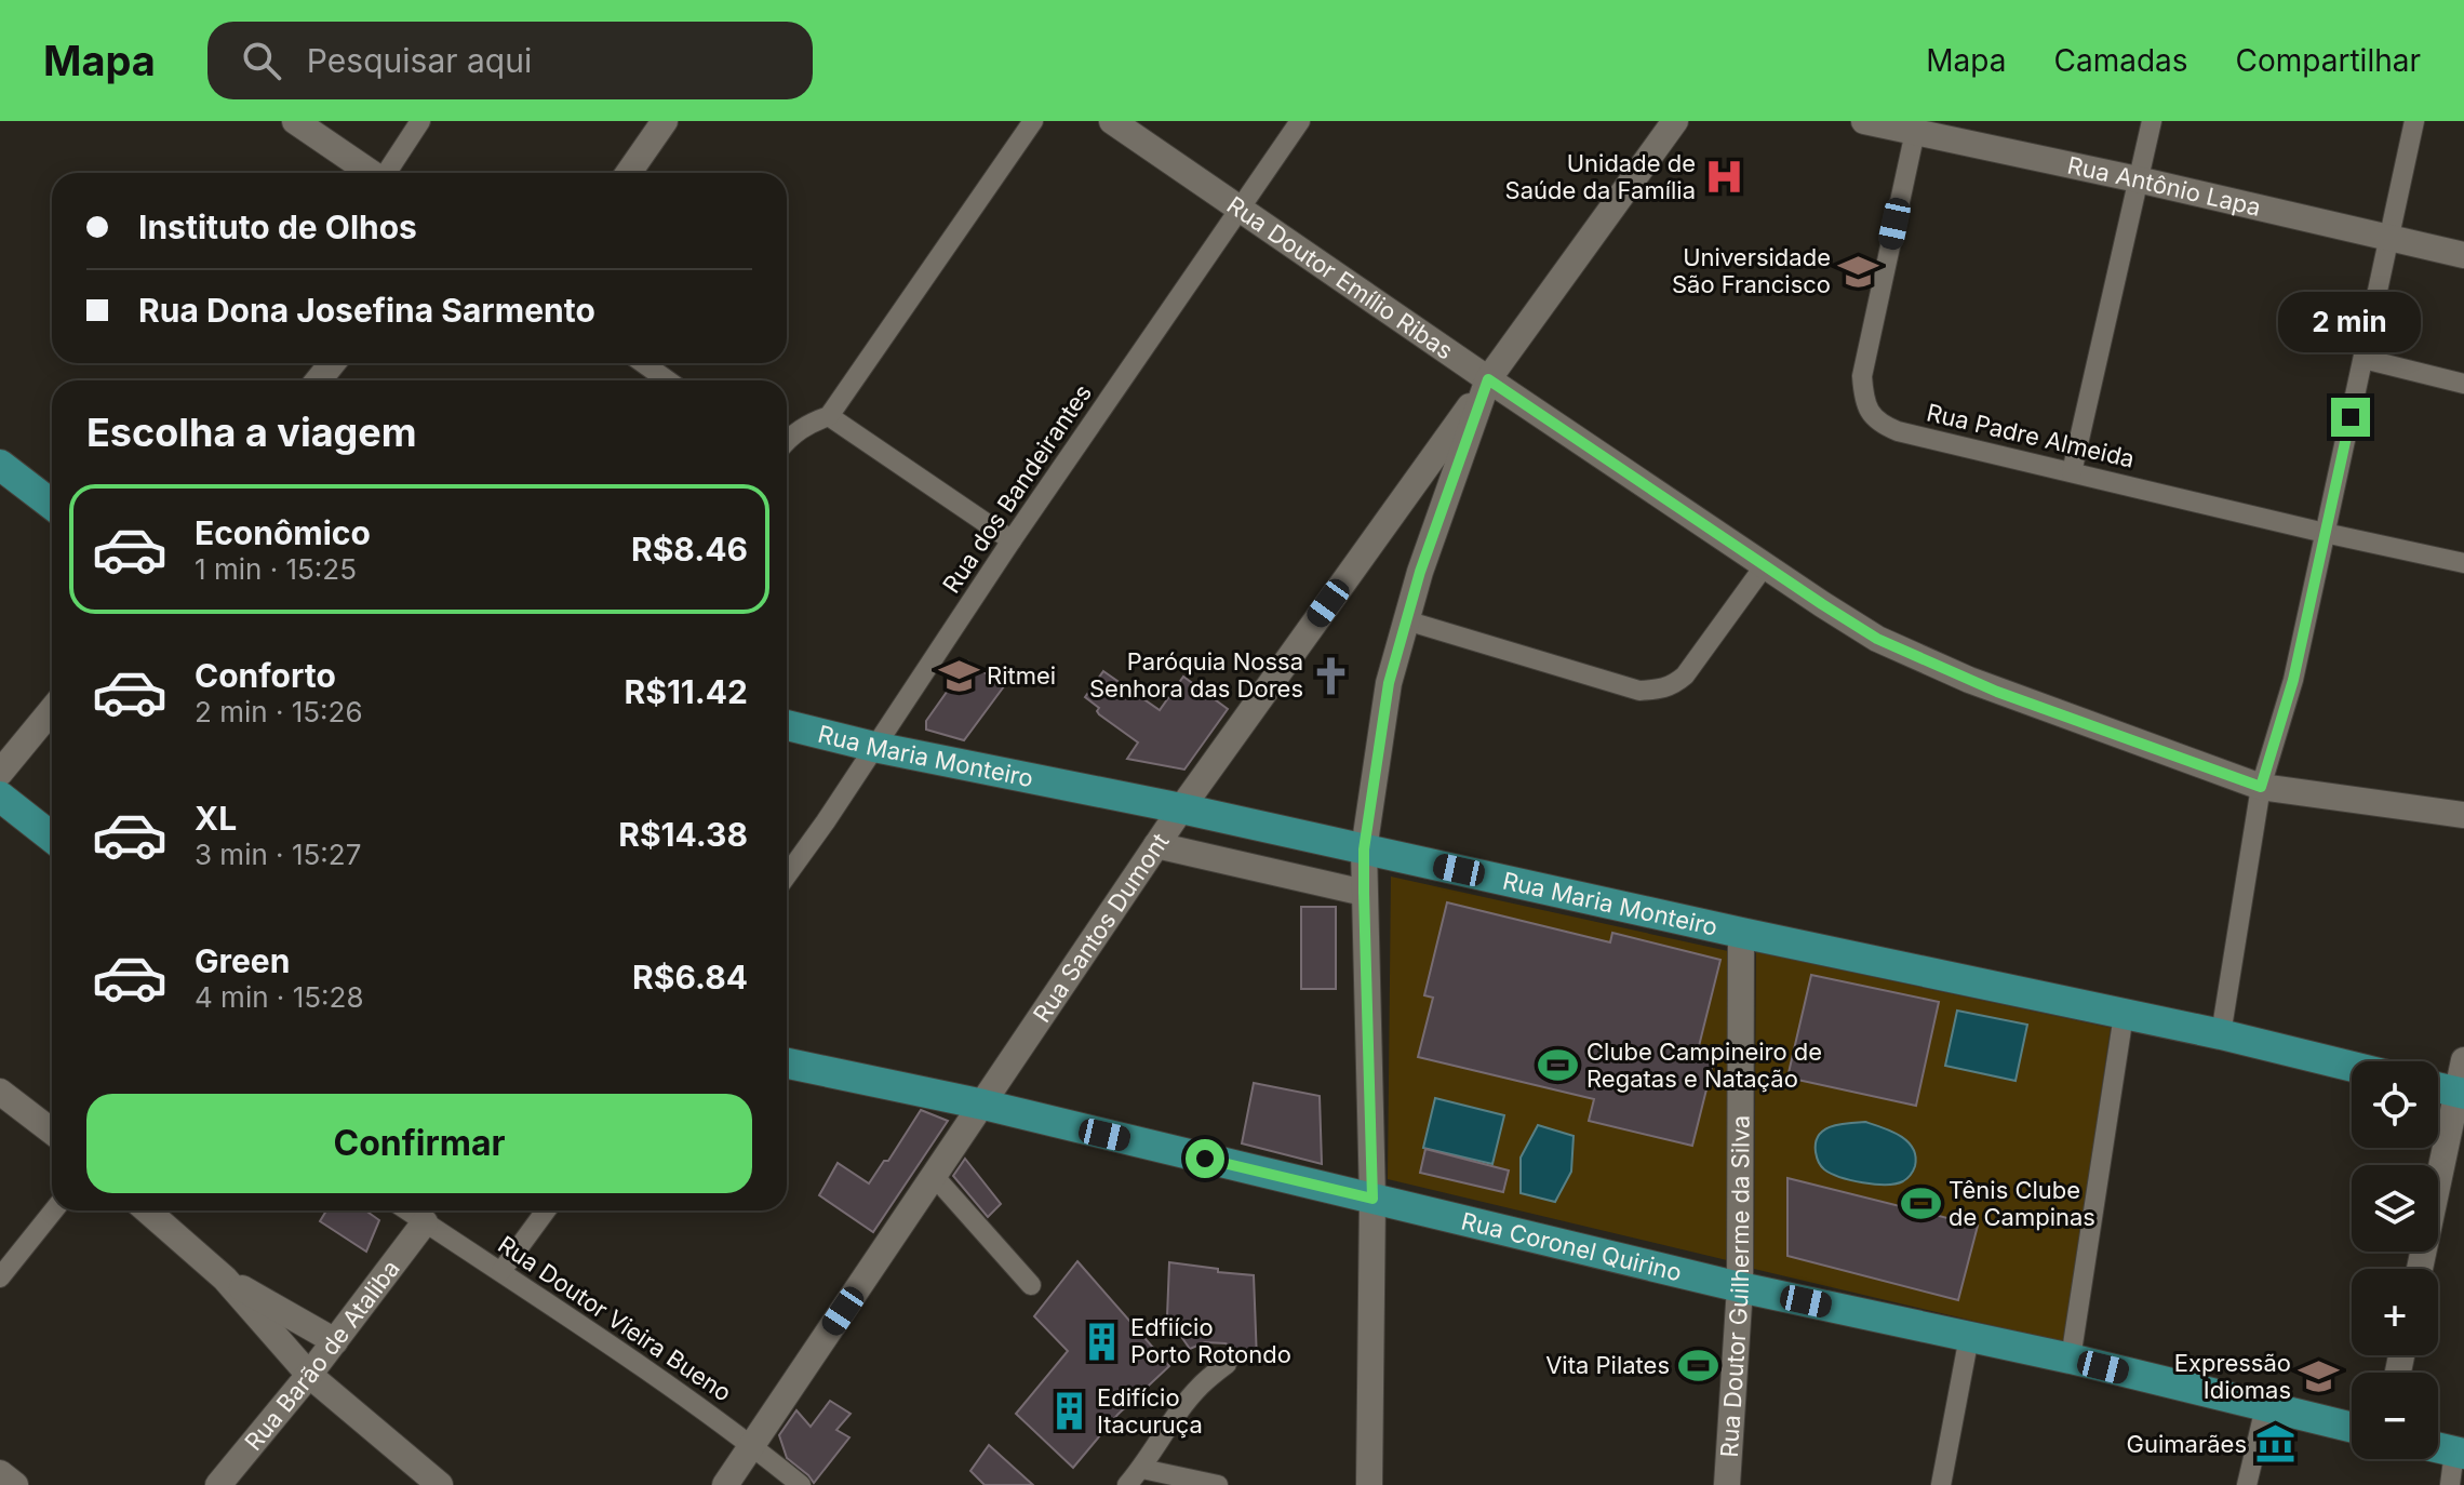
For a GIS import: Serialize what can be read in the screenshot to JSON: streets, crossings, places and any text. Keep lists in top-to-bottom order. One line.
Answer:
{"streets":{"main road":["Rua Maria Monteiro","Rua Coronel Quirino"],"street":["Rua Antônio Lapa","Rua Doutor Emílio Ribas","Rua Padre Almeida","Rua dos Bandeirantes","Rua Santos Dumont","Rua Doutor Guilherme da Silva","Rua Doutor Vieira Bueno","Rua Barão de Ataliba"]},"crossings":[["Rua Antônio Lapa","Rua Padre Almeida"],["Rua Doutor Emílio Ribas","Rua dos Bandeirantes"],["Rua Doutor Emílio Ribas","Rua Santos Dumont"],["Rua dos Bandeirantes","Rua Maria Monteiro"],["Rua Maria Monteiro","Rua Santos Dumont"],["Rua Maria Monteiro","Rua Doutor Guilherme da Silva"],["Rua Santos Dumont","Rua Coronel Quirino"],["Rua Santos Dumont","Rua Doutor Vieira Bueno"],["Rua Coronel Quirino","Rua Doutor Guilherme da Silva"],["Rua Doutor Vieira Bueno","Rua Barão de Ataliba"]],"places":{"hospital":["Unidade de Saúde da Família"],"school or university":["Universidade São Francisco","Ritmei","Expressão Idiomas"],"church":["Paróquia Nossa Senhora das Dores"],"sports":["Clube Campineiro de Regatas e Natação","Tênis Clube de Campinas","Vita Pilates"],"building":["Edfiício Porto Rotondo","Edifício Itacuruça"],"museum":["Guimarães"]},"page":{"header":"Mapa","search":"Pesquisar aqui","nav":["Mapa","Camadas","Compartilhar"],"banner":["Instituto de Olhos","Rua Dona Josefina Sarmento"],"bubble":"2 min","heading":"Escolha a viagem","list":[{"name":"Econômico","note":"1 min · 15:25","value":"R$8.46"},{"name":"Conforto","note":"2 min · 15:26","value":"R$11.42"},{"name":"XL","note":"3 min · 15:27","value":"R$14.38"},{"name":"Green","note":"4 min · 15:28","value":"R$6.84"}],"map_buttons":["+","−"],"buttons":"Confirmar"}}
